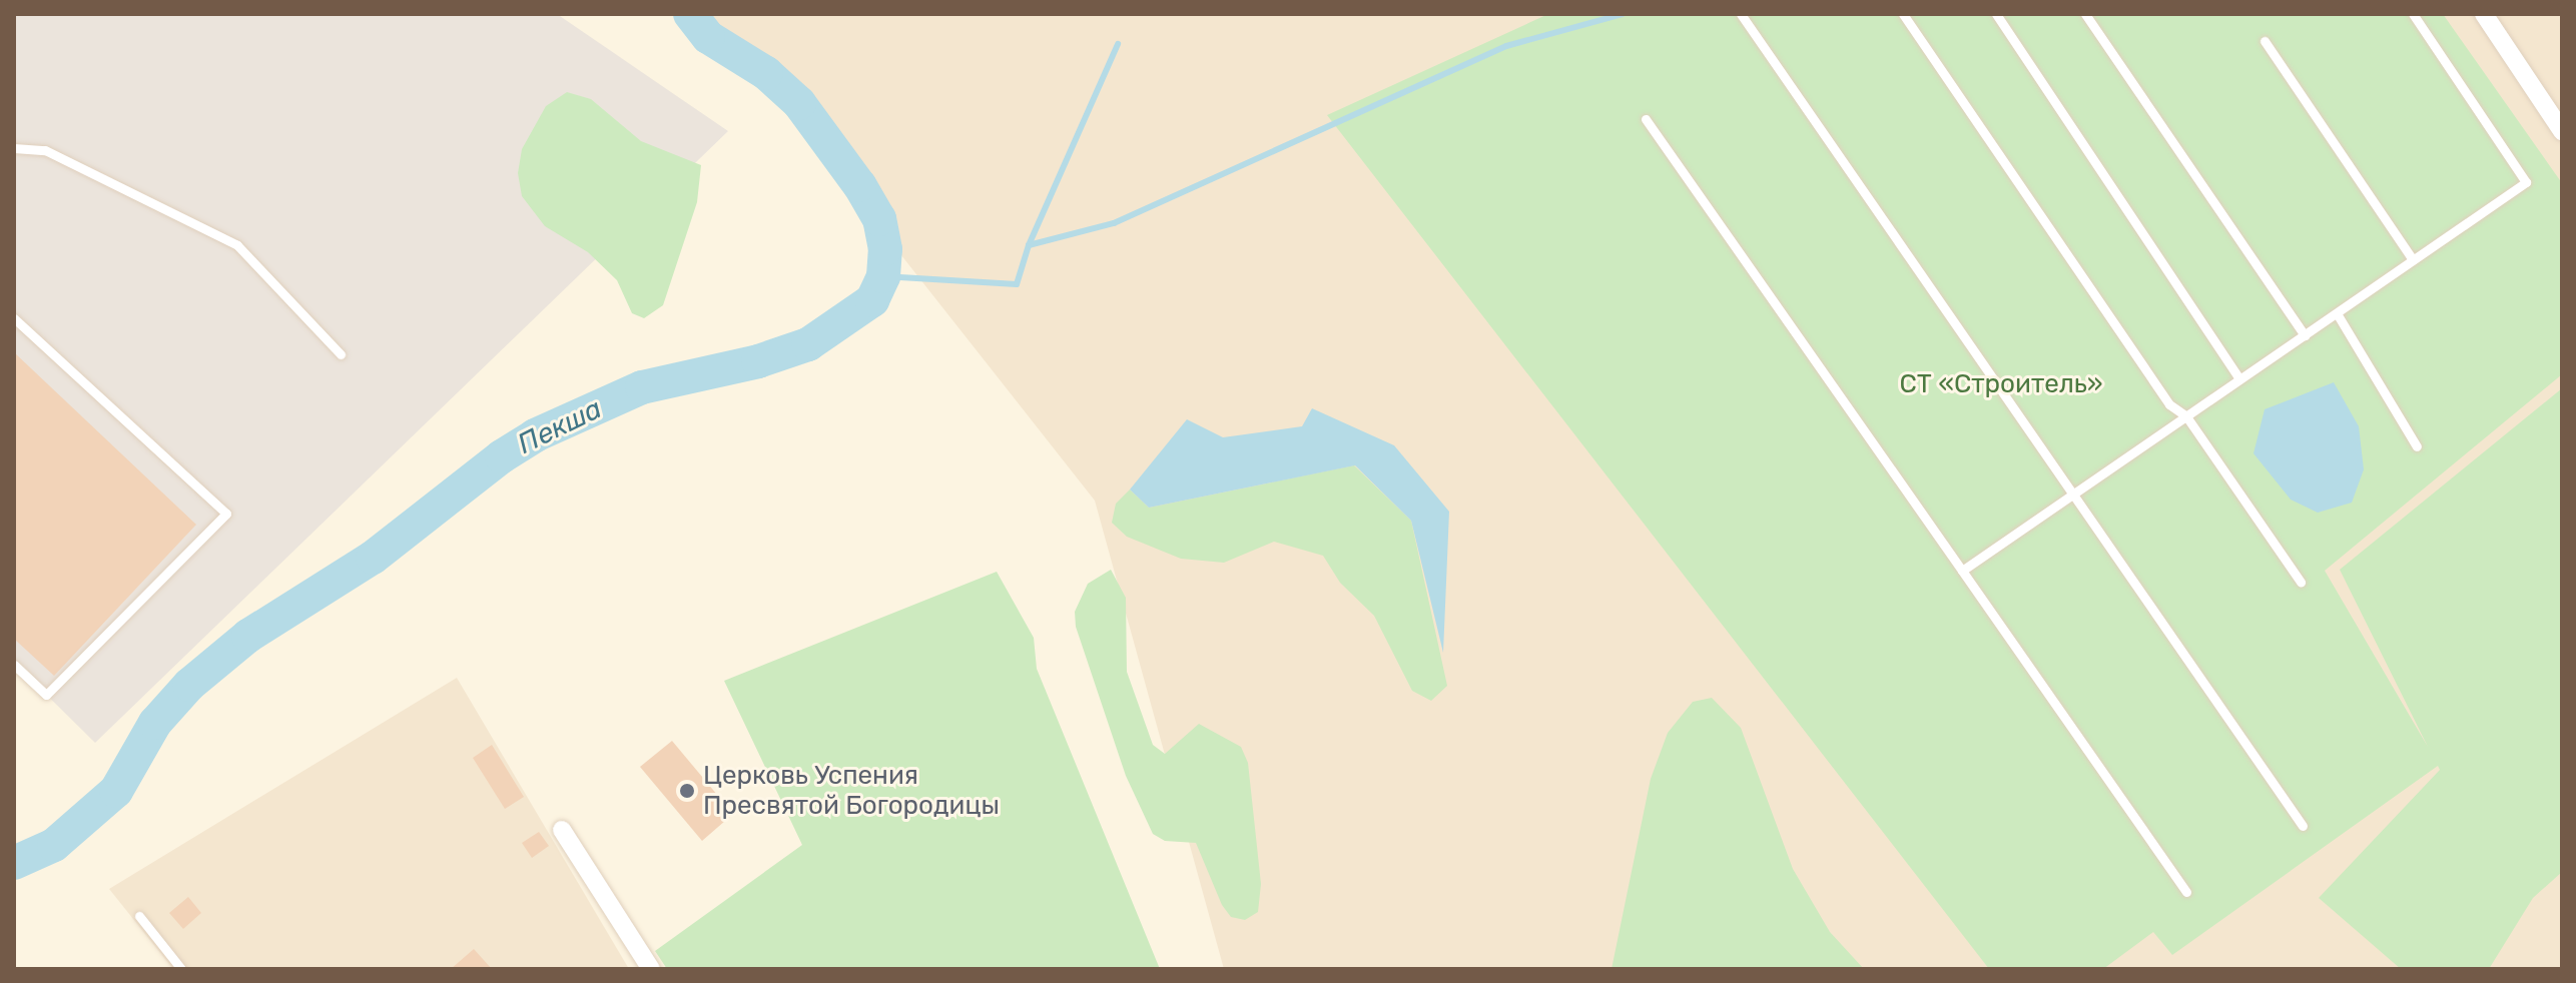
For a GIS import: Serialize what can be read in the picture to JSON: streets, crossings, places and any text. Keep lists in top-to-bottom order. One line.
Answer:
{"water":["Пекша"],"parks":["СТ «Строитель»"],"places":["Церковь Успения Пресвятой Богородицы"]}
